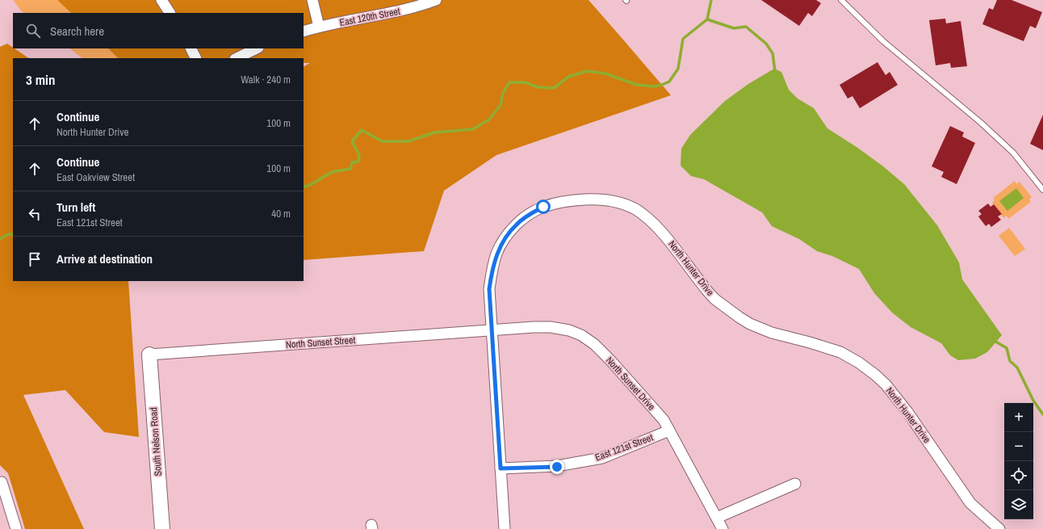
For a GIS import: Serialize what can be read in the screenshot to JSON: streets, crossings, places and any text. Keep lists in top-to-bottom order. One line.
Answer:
{"streets":{"street":["East 120th Street","North Hunter Drive","North Sunset Street","North Sunset Drive","South Nelson Road","East 121st Street"]},"crossings":[["North Hunter Drive","North Sunset Street"],["North Hunter Drive","North Sunset Drive"],["North Hunter Drive","East 121st Street"],["North Sunset Street","North Sunset Drive"],["North Sunset Street","South Nelson Road"],["North Sunset Drive","East 121st Street"]],"page":{"search":"Search here","heading":["3 min","Walk · 240 m"],"list":[["Continue","North Hunter Drive","100 m"],["Continue","East Oakview Street","100 m"],["Turn left","East 121st Street","40 m"],"Arrive at destination"],"map_buttons":["+","−"]}}
